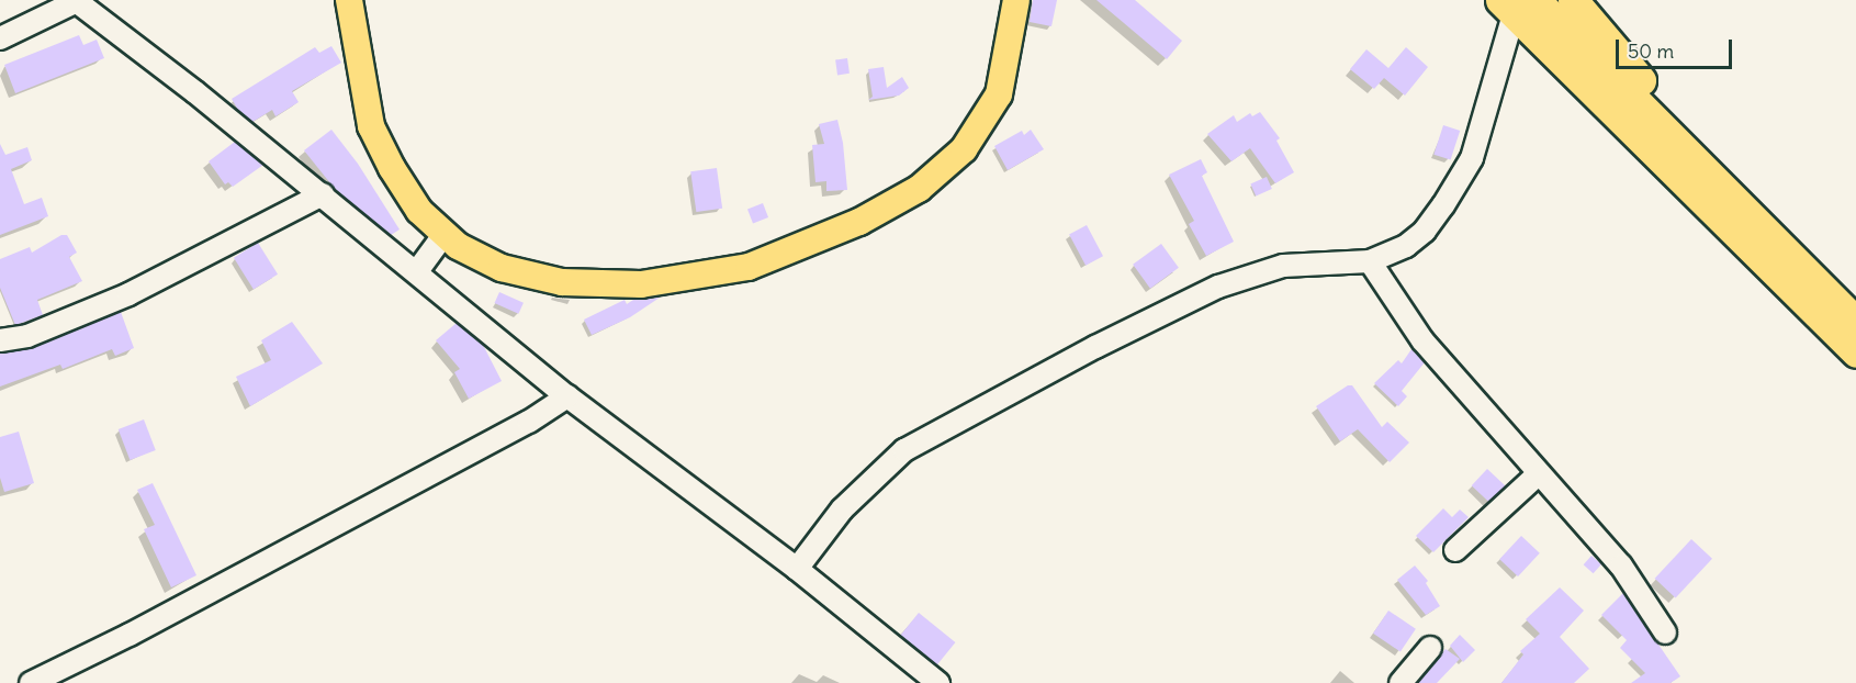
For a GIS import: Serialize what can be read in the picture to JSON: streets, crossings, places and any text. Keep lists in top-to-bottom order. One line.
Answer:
{"scale_bar":"50 m"}
